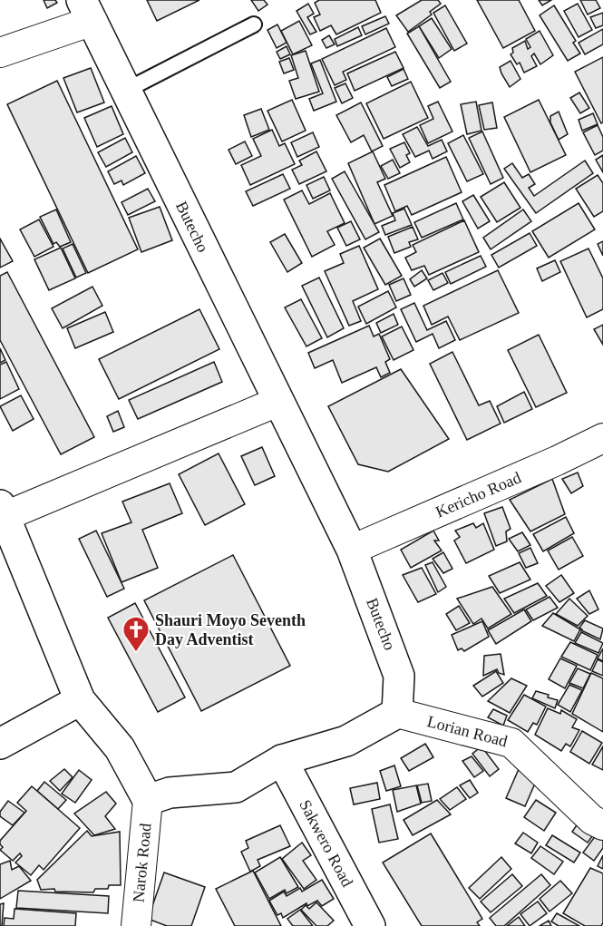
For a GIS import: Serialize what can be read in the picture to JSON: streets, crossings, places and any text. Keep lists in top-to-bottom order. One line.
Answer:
{"streets":{"street":["Butecho","Kericho Road","Lorian Road","Sakwero Road","Narok Road"]},"crossings":[["Butecho","Kericho Road"],["Butecho","Lorian Road"]],"places":{"church":["Shauri Moyo Seventh Day Adventist"]}}
